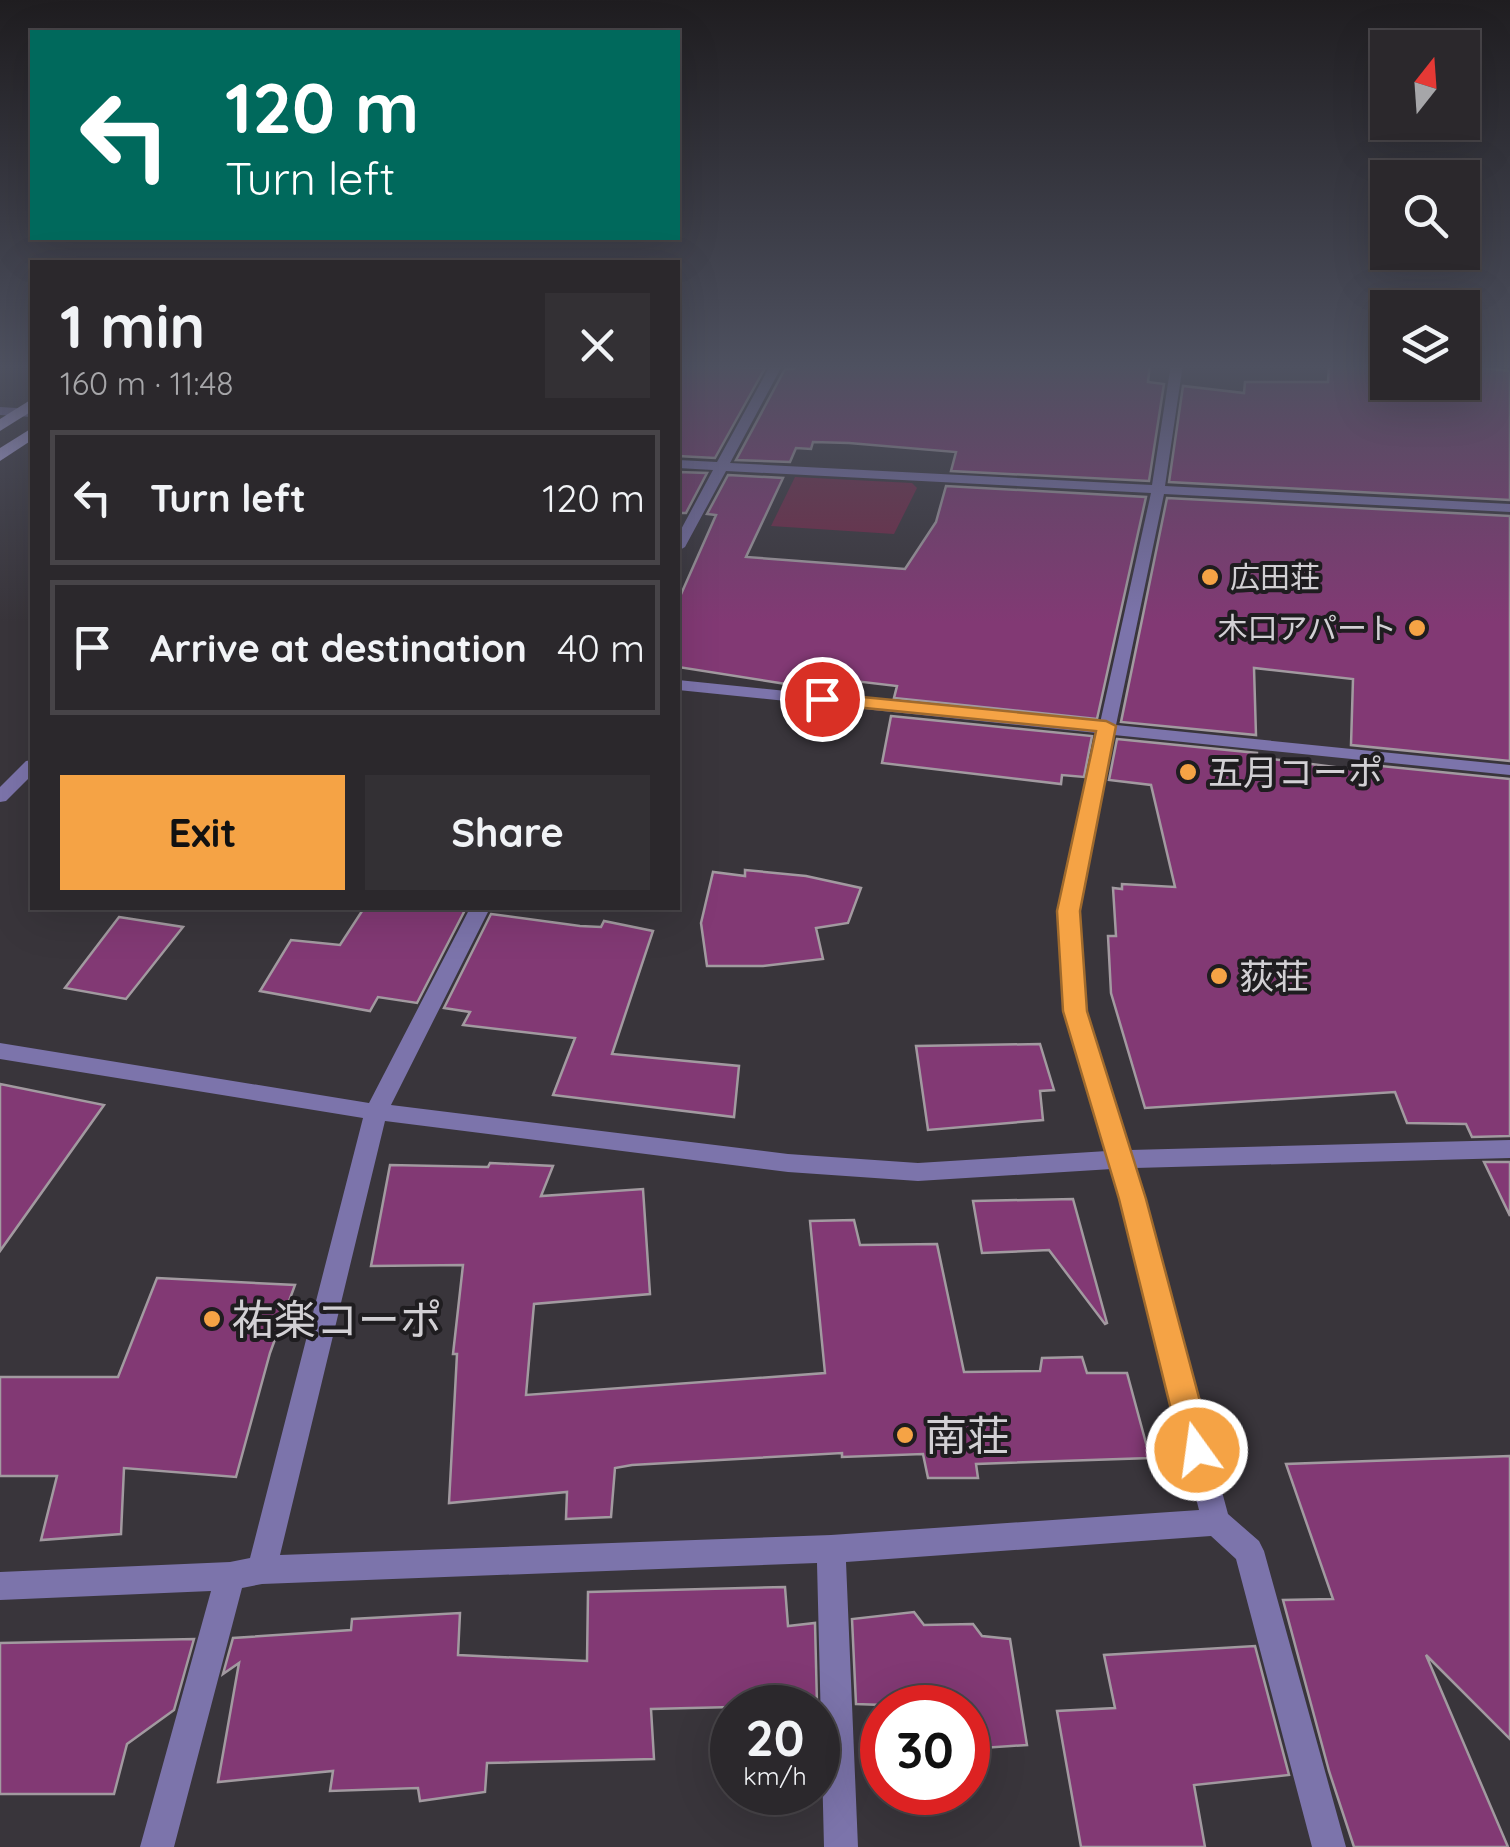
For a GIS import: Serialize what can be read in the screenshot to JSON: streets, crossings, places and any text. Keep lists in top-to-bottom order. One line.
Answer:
{"places":["広田荘","木口アパート","五月コーポ","荻荘","祐楽コーポ","南荘"],"north":"top","page":{"turn":["120 m","Turn left"],"heading":["1 min","160 m · 11:48"],"list":[{"name":"Turn left","value":"120 m"},{"name":"Arrive at destination","value":"40 m"}],"buttons":["Exit","Share"],"speed":"20 km/h","limit":"30"}}
